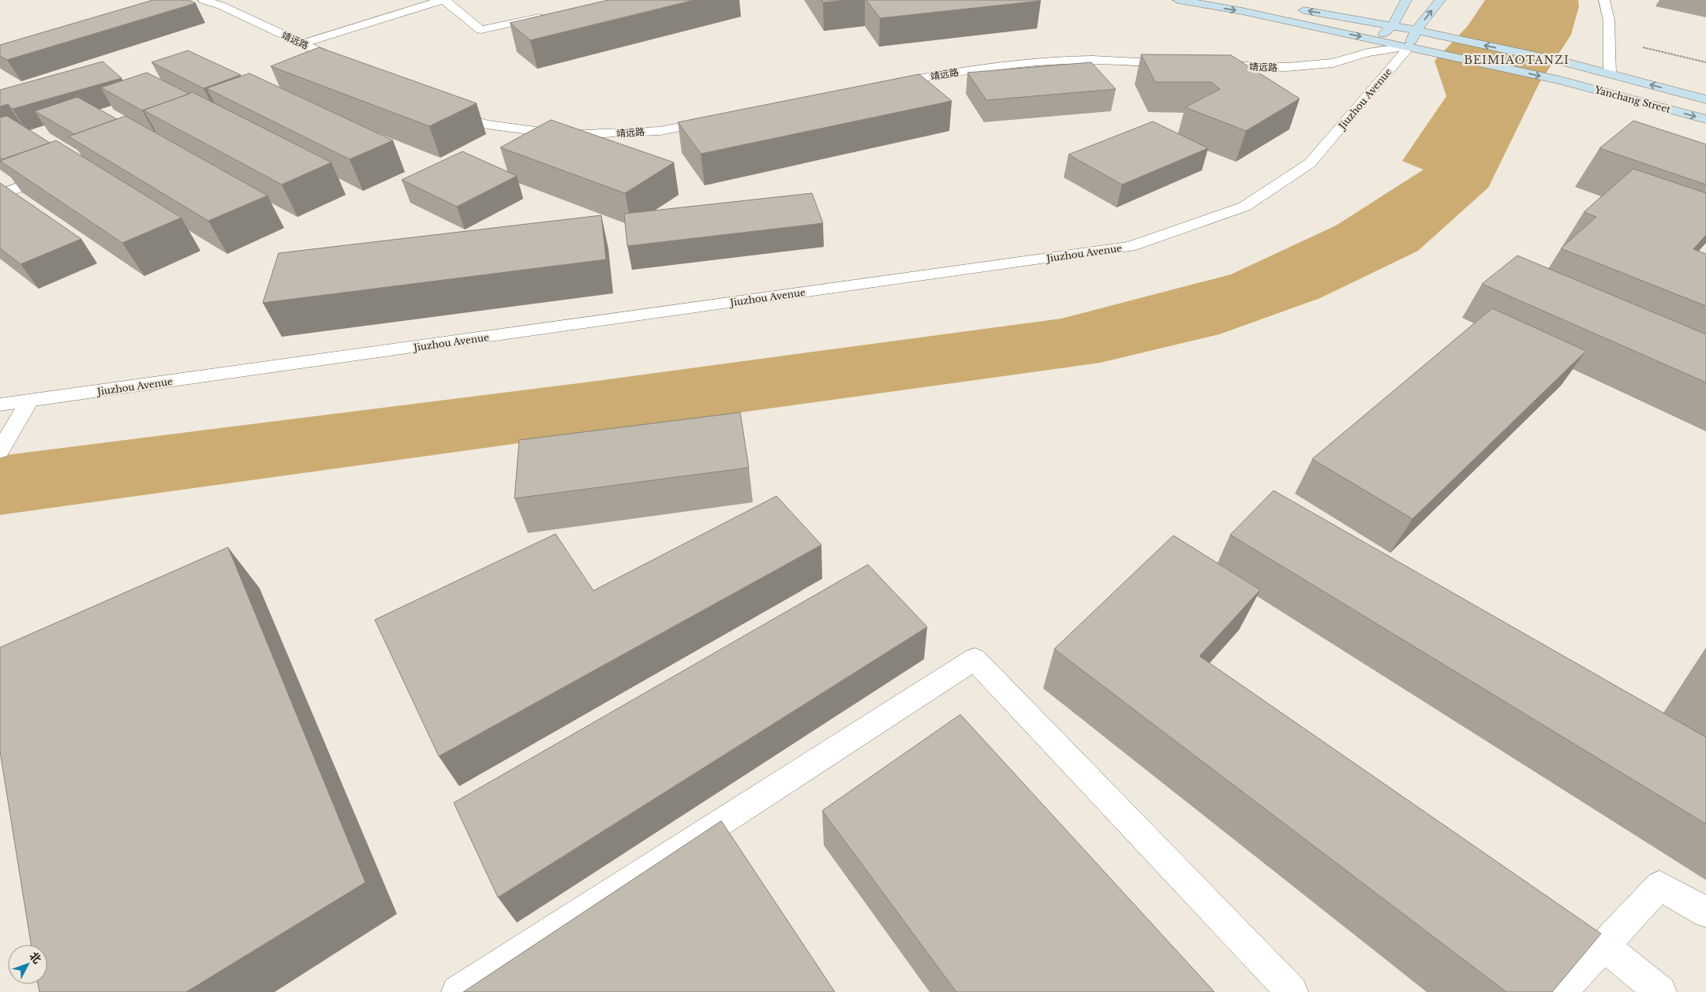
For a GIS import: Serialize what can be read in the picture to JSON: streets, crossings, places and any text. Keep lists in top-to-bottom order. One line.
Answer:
{"streets":{"main road":["Jiuzhou Avenue","Yanchang Street"],"street":["靖远路"]},"crossings":[["靖远路","Jiuzhou Avenue"],["靖远路","Yanchang Street"],["Jiuzhou Avenue","Yanchang Street"]],"districts":["BEIMIAOTANZI"],"north":"top right"}
